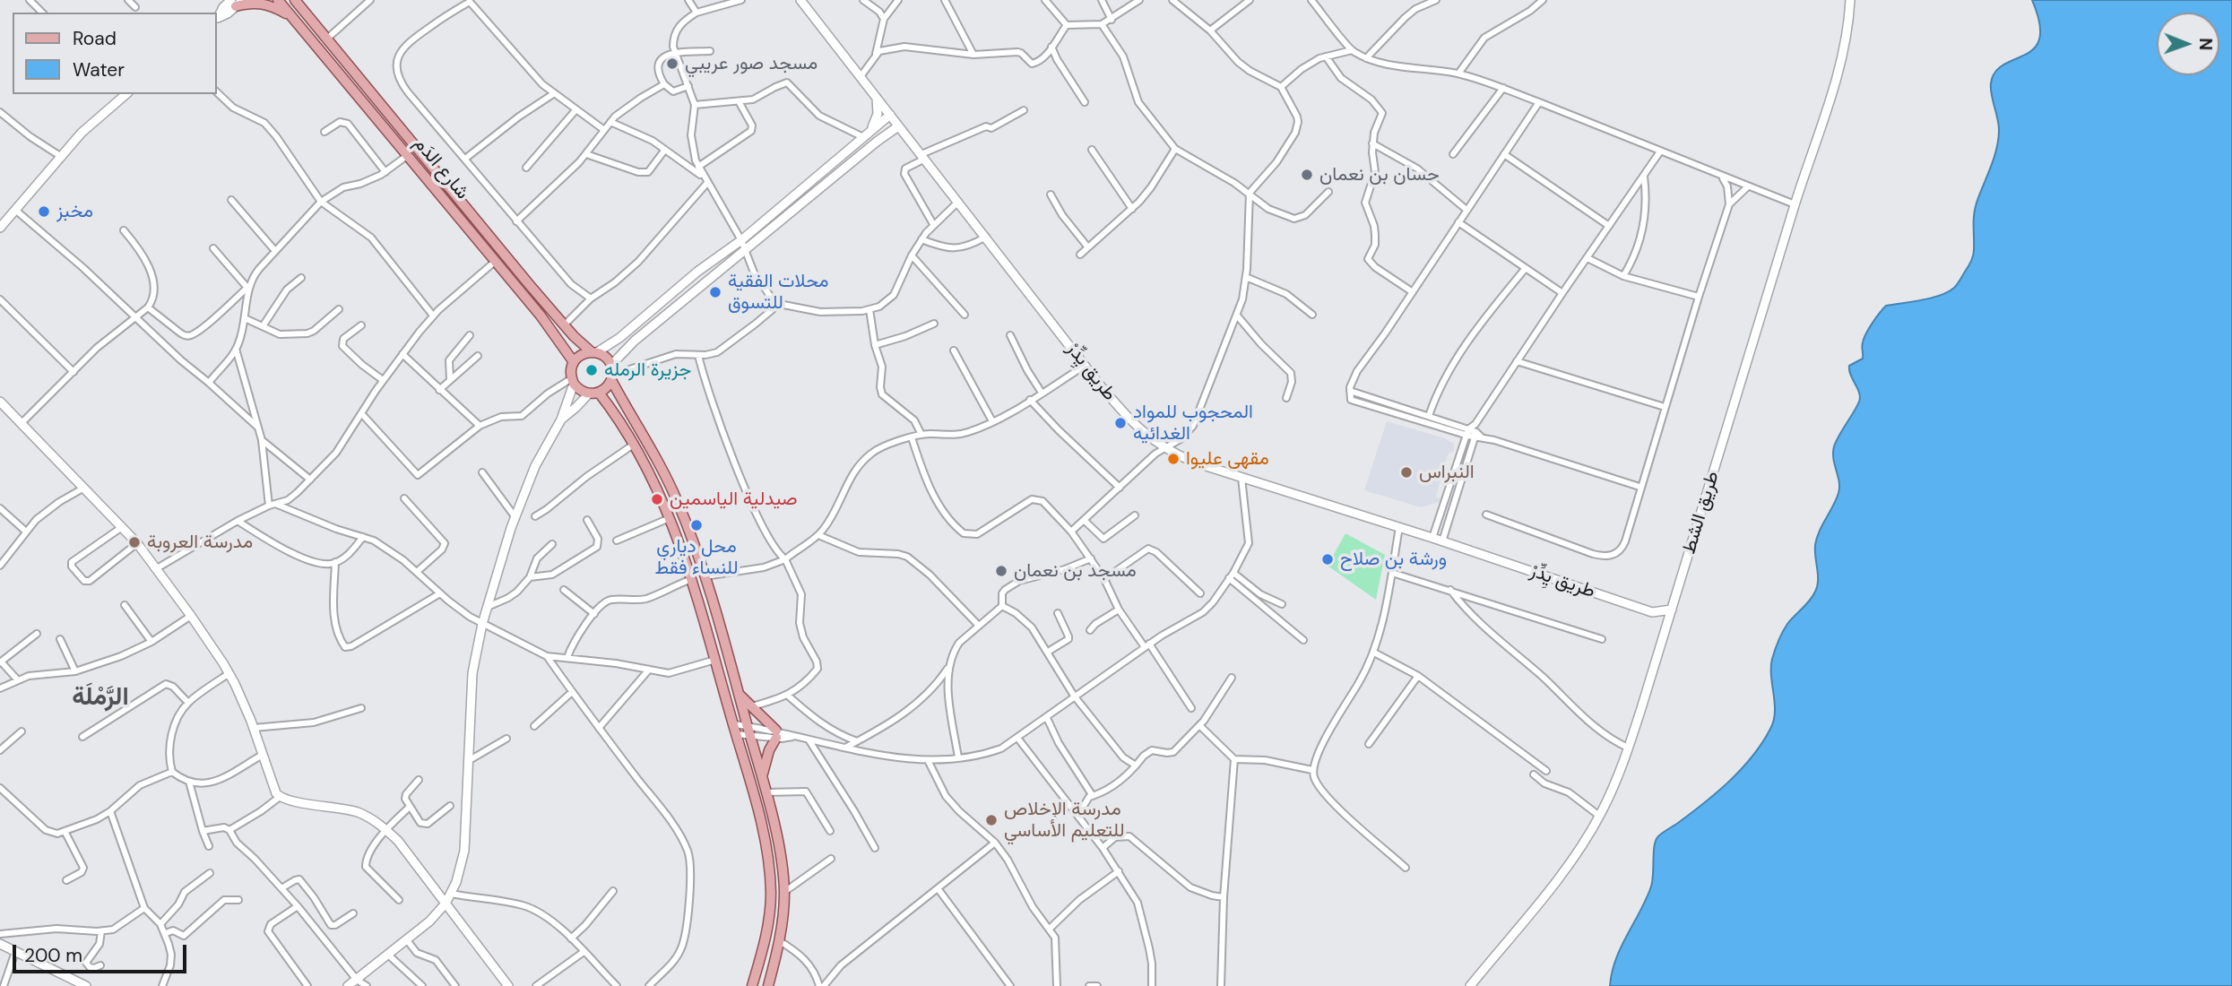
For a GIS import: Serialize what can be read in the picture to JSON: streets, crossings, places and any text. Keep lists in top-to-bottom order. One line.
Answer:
{"streets":{"main road":["شارع الدَم"],"street":["طريق يِدِّرْ","طريق الشط"]},"crossings":[["طريق يِدِّرْ","طريق الشط"]],"districts":["الرَّمْلَة"],"places":["مسجد صور عريبي","حسان بن نعمان","مخبز","محلات الفقية للتسوق","جزيرة الرمله","المحجوب للمواد الغدائيه","مقهى عليوا","النبراس","صيدلية الياسمين","محل دياري للنساء فقط","مدرسة العروبة","ورشة بن صلاح","مسجد بن نعمان","مدرسة الإخلاص للتعليم الأساسي"],"legend":["Road","Water"],"scale_bar":"200 m","north":"right"}
